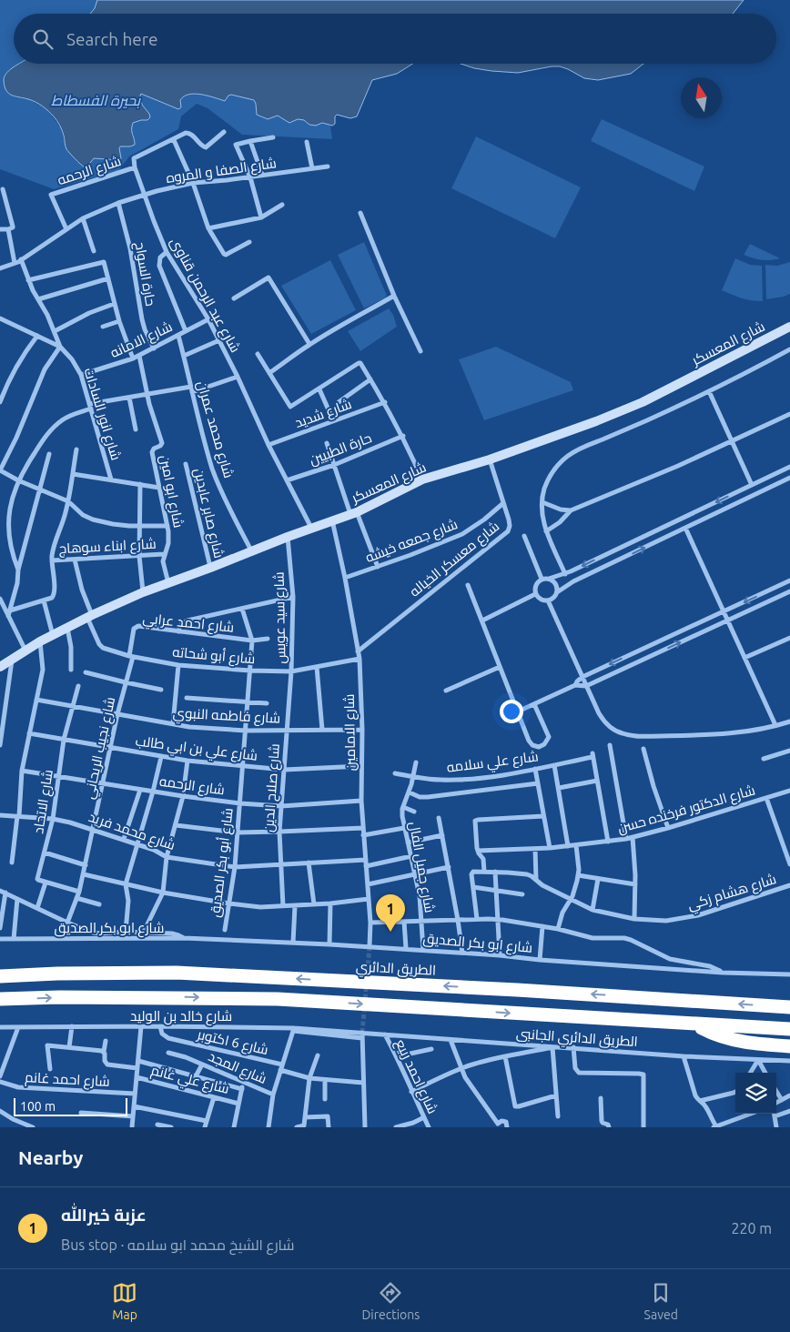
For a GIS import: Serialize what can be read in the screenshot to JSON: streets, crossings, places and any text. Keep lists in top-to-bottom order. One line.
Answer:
{"streets":{"highway":["الطريق الدائري"],"street":["شارع الرحمه","شارع الصفا و المروه","حارة السواح","شارع عبد الرحمن قناوى","شارع الامانه","شارع المعسكر","شارع شديد","شارع انور السادات","شارع محمد عمران","حارة الطبيين","شارع ابو امين","شارع صابر عابدين","شارع جمعه خيشه","شارع ابناء سوهاج","شارع معسكر الخياله","شارع سيد عويس","شارع احمد عرابي","شارع أبو شحاته","شارع فاطمه النبوي","شارع الامامين","شارع نجيب الريحاني","شارع علي بن ابي طالب","شارع علي سلامه","شارع صلاح الدين","شارع الاتحاد","شارع الدكتور فرخنده حسن","شارع محمد فريد","شارع أبو بكر الصديق","شارع جميل الفال","شارع هشام زكي","شارع ابو بكر الصديق","شارع خالد بن الوليد","الطريق الدائري الجانبى","شارع 6 اكتوبر","شارع المجد","شارع احمد ربيع","شارع احمد غانم","شارع علي غانم"]},"crossings":[["شارع الرحمه","شارع الصفا و المروه"],["شارع الرحمه","شارع عبد الرحمن قناوى"],["شارع الرحمه","شارع الامامين"],["شارع الرحمه","شارع نجيب الريحاني"],["شارع الرحمه","شارع صلاح الدين"],["شارع الرحمه","شارع الاتحاد"],["شارع الرحمه","شارع أبو بكر الصديق"],["شارع الصفا و المروه","حارة السواح"],["شارع الصفا و المروه","شارع عبد الرحمن قناوى"],["شارع الصفا و المروه","شارع انور السادات"],["حارة السواح","شارع الامانه"],["شارع عبد الرحمن قناوى","شارع الامانه"],["شارع عبد الرحمن قناوى","شارع المعسكر"],["شارع عبد الرحمن قناوى","شارع شديد"],["شارع عبد الرحمن قناوى","حارة الطبيين"],["شارع الامانه","شارع انور السادات"],["شارع الامانه","شارع محمد عمران"],["شارع الامانه","شارع ابو امين"],["شارع المعسكر","شارع محمد عمران"],["شارع المعسكر","شارع ابو امين"],["شارع المعسكر","شارع صابر عابدين"],["شارع المعسكر","شارع معسكر الخياله"],["شارع المعسكر","شارع سيد عويس"],["شارع المعسكر","شارع أبو شحاته"],["شارع المعسكر","شارع الامامين"],["شارع ابو امين","شارع ابناء سوهاج"],["شارع جمعه خيشه","شارع معسكر الخياله"],["شارع جمعه خيشه","شارع الامامين"],["شارع ابناء سوهاج","شارع أبو شحاته"],["شارع معسكر الخياله","شارع الامامين"],["شارع سيد عويس","شارع أبو شحاته"],["شارع سيد عويس","شارع صلاح الدين"],["شارع احمد عرابي","شارع أبو شحاته"],["شارع احمد عرابي","شارع نجيب الريحاني"],["شارع احمد عرابي","شارع أبو بكر الصديق"],["شارع أبو شحاته","شارع الامامين"],["شارع أبو شحاته","شارع نجيب الريحاني"],["شارع أبو شحاته","شارع صلاح الدين"],["شارع أبو شحاته","شارع أبو بكر الصديق"],["شارع فاطمه النبوي","شارع الامامين"],["شارع فاطمه النبوي","شارع نجيب الريحاني"],["شارع فاطمه النبوي","شارع صلاح الدين"],["شارع فاطمه النبوي","شارع الاتحاد"],["شارع فاطمه النبوي","شارع أبو بكر الصديق"],["شارع الامامين","شارع علي بن ابي طالب"],["شارع الامامين","شارع محمد فريد"],["شارع الامامين","شارع ابو بكر الصديق"],["شارع نجيب الريحاني","شارع علي بن ابي طالب"],["شارع نجيب الريحاني","شارع محمد فريد"],["شارع علي بن ابي طالب","شارع صلاح الدين"],["شارع علي بن ابي طالب","شارع الاتحاد"],["شارع علي بن ابي طالب","شارع أبو بكر الصديق"],["شارع علي سلامه","شارع جميل الفال"],["شارع صلاح الدين","شارع محمد فريد"],["شارع الاتحاد","شارع محمد فريد"],["شارع محمد فريد","شارع أبو بكر الصديق"],["شارع جميل الفال","شارع ابو بكر الصديق"],["شارع خالد بن الوليد","الطريق الدائري الجانبى"],["شارع خالد بن الوليد","شارع 6 اكتوبر"],["الطريق الدائري الجانبى","شارع احمد ربيع"]],"water":["بحيرة الفسطاط"],"scale_bar":"100 m","north":"top","page":{"search":"Search here","pins":"1","scale":"100 m","heading":"Nearby","list":[{"mark":"1","name":"عزبة خيرالله","note":"Bus stop · شارع الشيخ محمد ابو سلامه","value":"220 m"}],"nav":["Map","Directions","Saved"]}}
